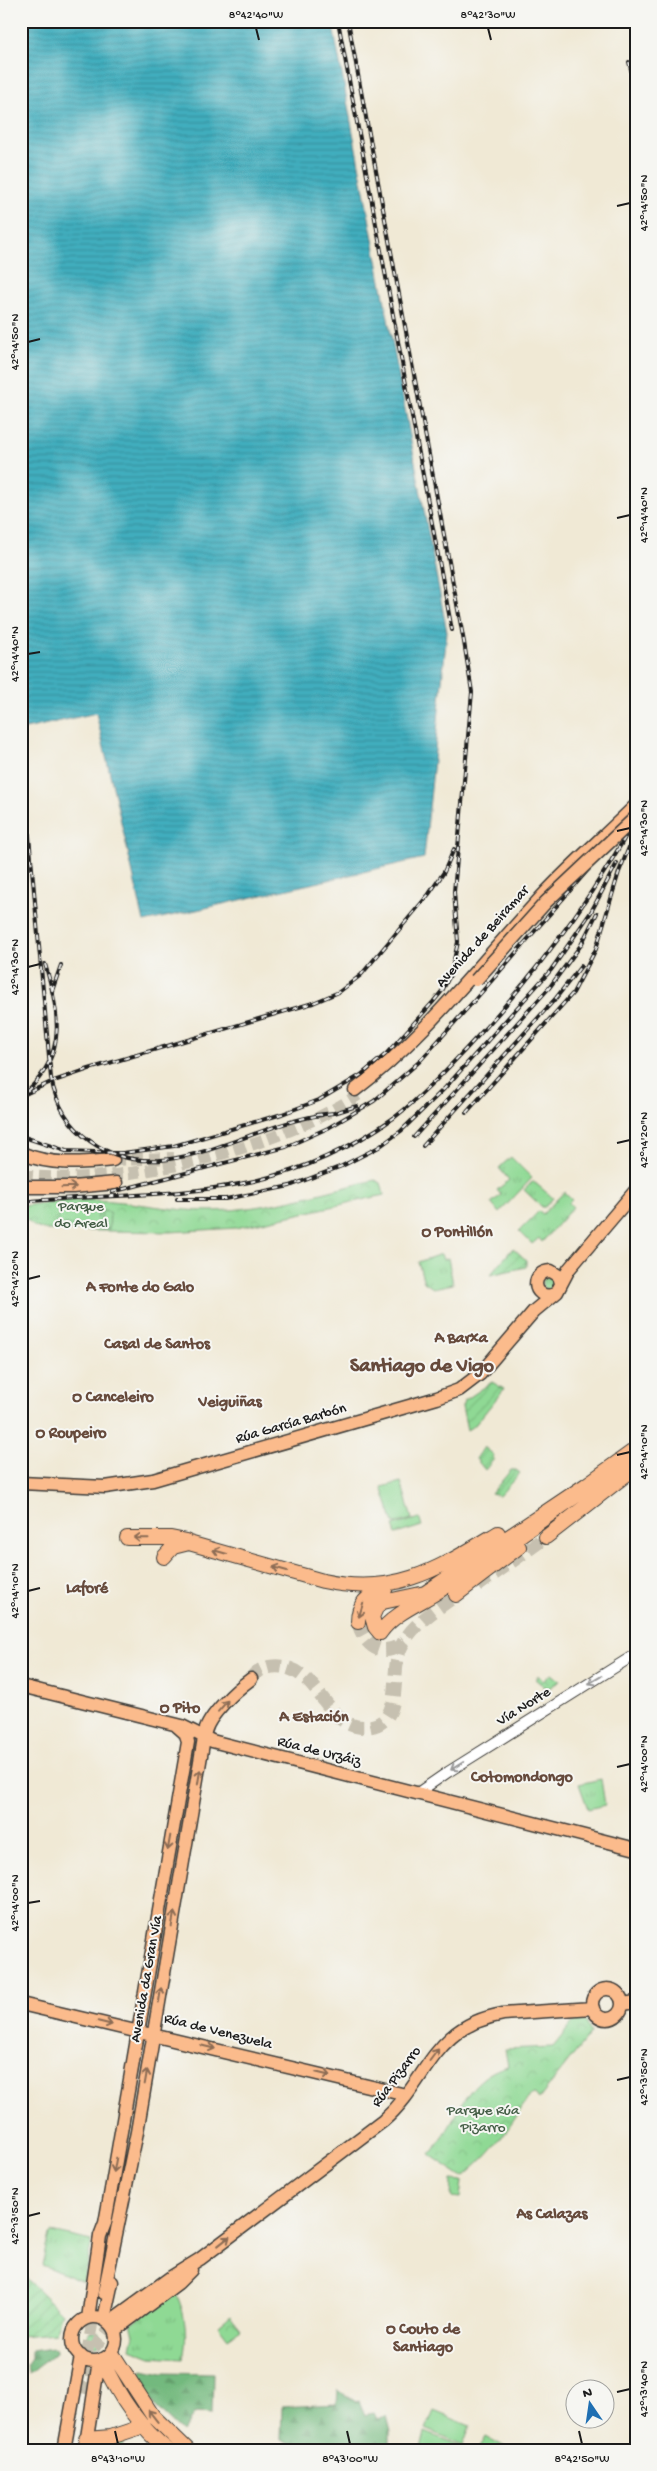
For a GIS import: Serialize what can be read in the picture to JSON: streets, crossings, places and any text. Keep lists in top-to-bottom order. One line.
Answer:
{"streets":{"main road":["Avenida de Beiramar","Rúa García Barbón","Rúa de Urzáiz","Avenida da Gran Vía","Rúa de Venezuela","Rúa Pizarro"],"street":["Vía Norte"]},"crossings":[["Vía Norte","Rúa de Urzáiz"],["Rúa de Urzáiz","Avenida da Gran Vía"],["Avenida da Gran Vía","Rúa de Venezuela"],["Avenida da Gran Vía","Rúa Pizarro"],["Rúa de Venezuela","Rúa Pizarro"]],"one_way":["Vía Norte","Rúa de Venezuela","Rúa Pizarro"],"districts":["O Pontillón","A Fonte do Galo","A Barxa","Casal de Santos","Santiago de Vigo","O Canceleiro","Veiguiñas","O Roupeiro","Laforé","O Pito","A Estación","Cotomondongo","As Calazas","O Couto de Santiago"],"parks":["Parque do Areal","Parque Rúa Pizarro"],"north":"top","coordinates":["8°42'40\"W","8°42'30\"W","42°14'50\"N","42°14'40\"N","42°14'30\"N","42°14'20\"N","42°14'10\"N","42°14'00\"N","42°13'50\"N","42°13'40\"N","8°43'10\"W","8°43'00\"W","8°42'50\"W"]}
